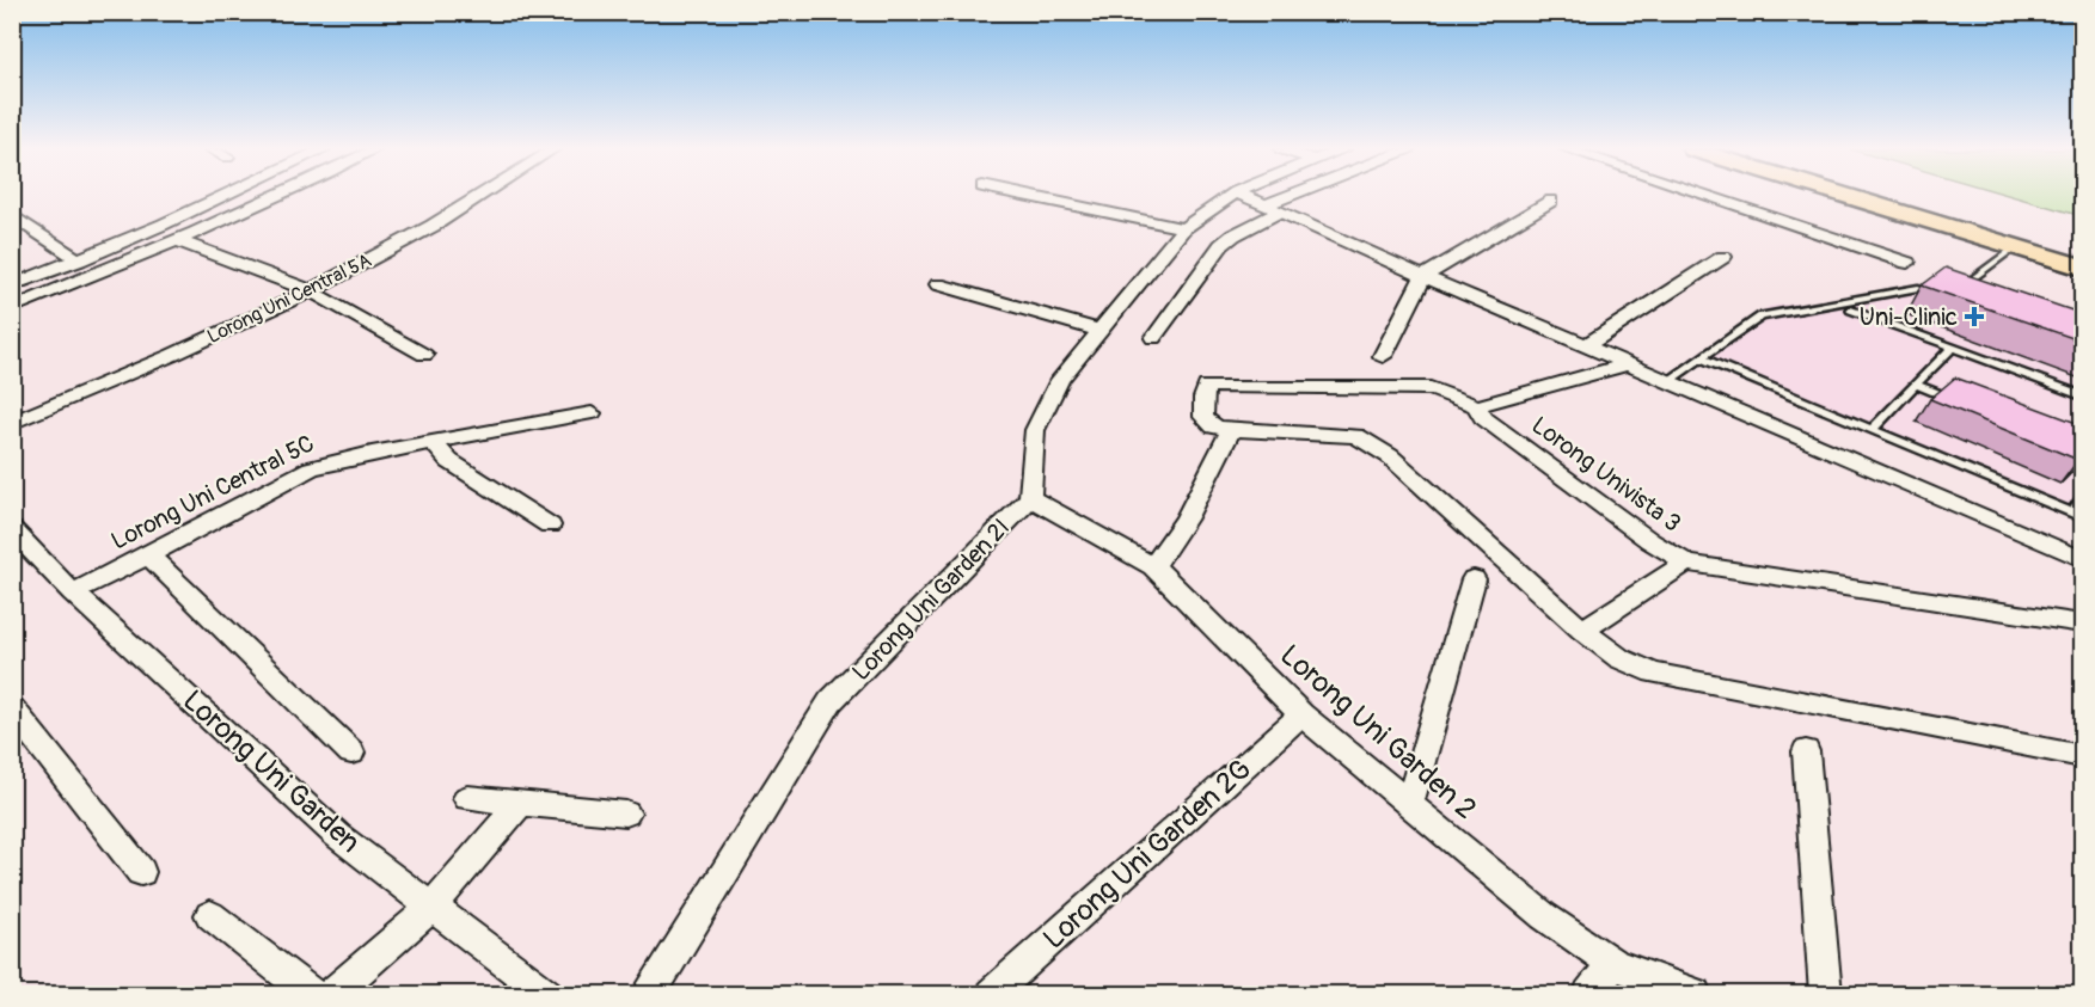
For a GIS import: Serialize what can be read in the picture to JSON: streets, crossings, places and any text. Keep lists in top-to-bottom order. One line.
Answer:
{"streets":{"street":["Lorong Uni Central 5A","Lorong Univista 3","Lorong Uni Central 5C","Lorong Uni Garden 2I","Lorong Uni Garden 2","Lorong Uni Garden","Lorong Uni Garden 2G"]},"crossings":[["Lorong Uni Central 5C","Lorong Uni Garden"],["Lorong Uni Garden 2I","Lorong Uni Garden 2"],["Lorong Uni Garden 2","Lorong Uni Garden 2G"]],"places":{"health":["Uni-Clinic"]}}
